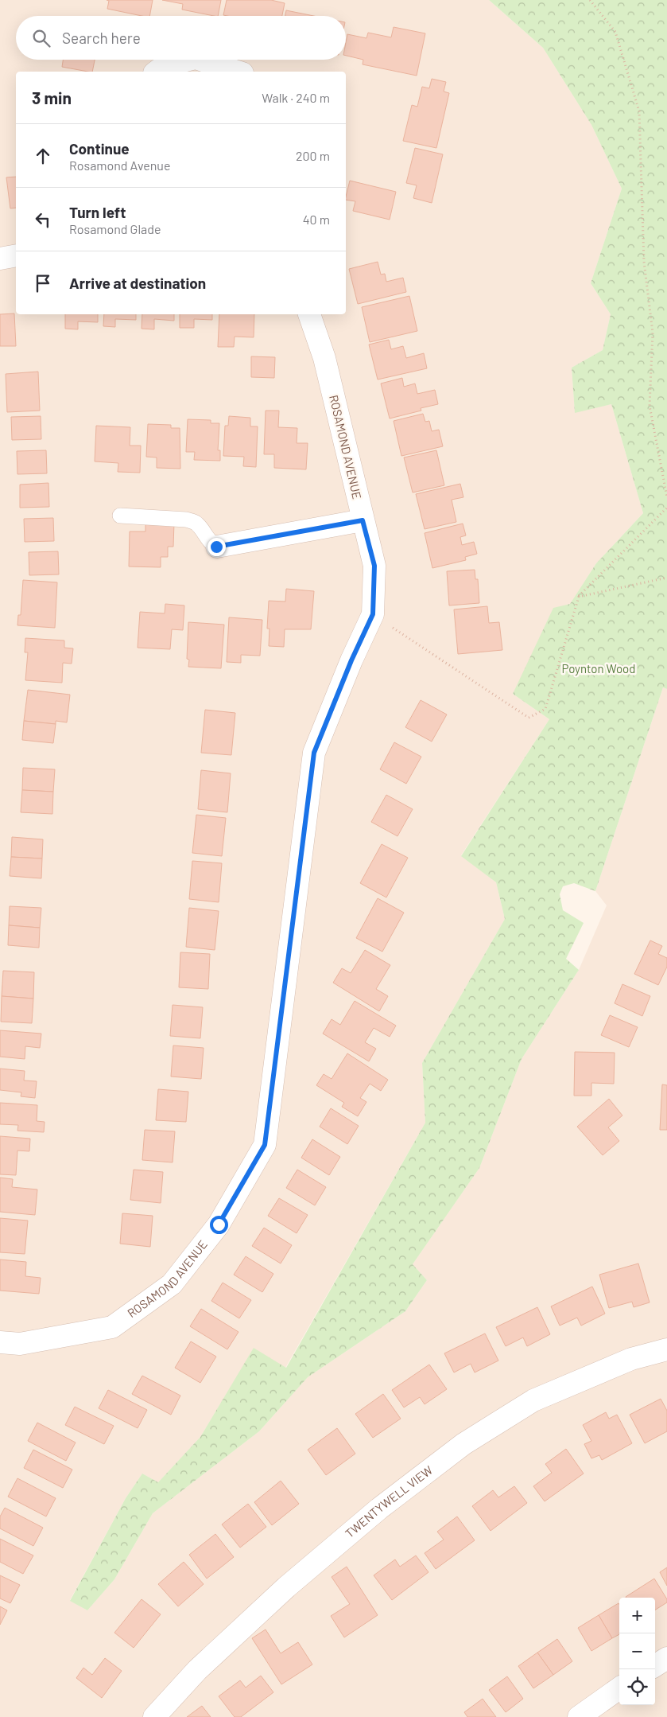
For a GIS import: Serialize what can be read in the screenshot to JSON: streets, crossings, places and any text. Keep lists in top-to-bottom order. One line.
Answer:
{"streets":{"street":["ROSAMOND AVENUE","TWENTYWELL VIEW"]},"parks":["Poynton Wood"],"page":{"search":"Search here","heading":["3 min","Walk · 240 m"],"list":[["Continue","Rosamond Avenue","200 m"],["Turn left","Rosamond Glade","40 m"],"Arrive at destination"],"map_buttons":["+","−"]}}
